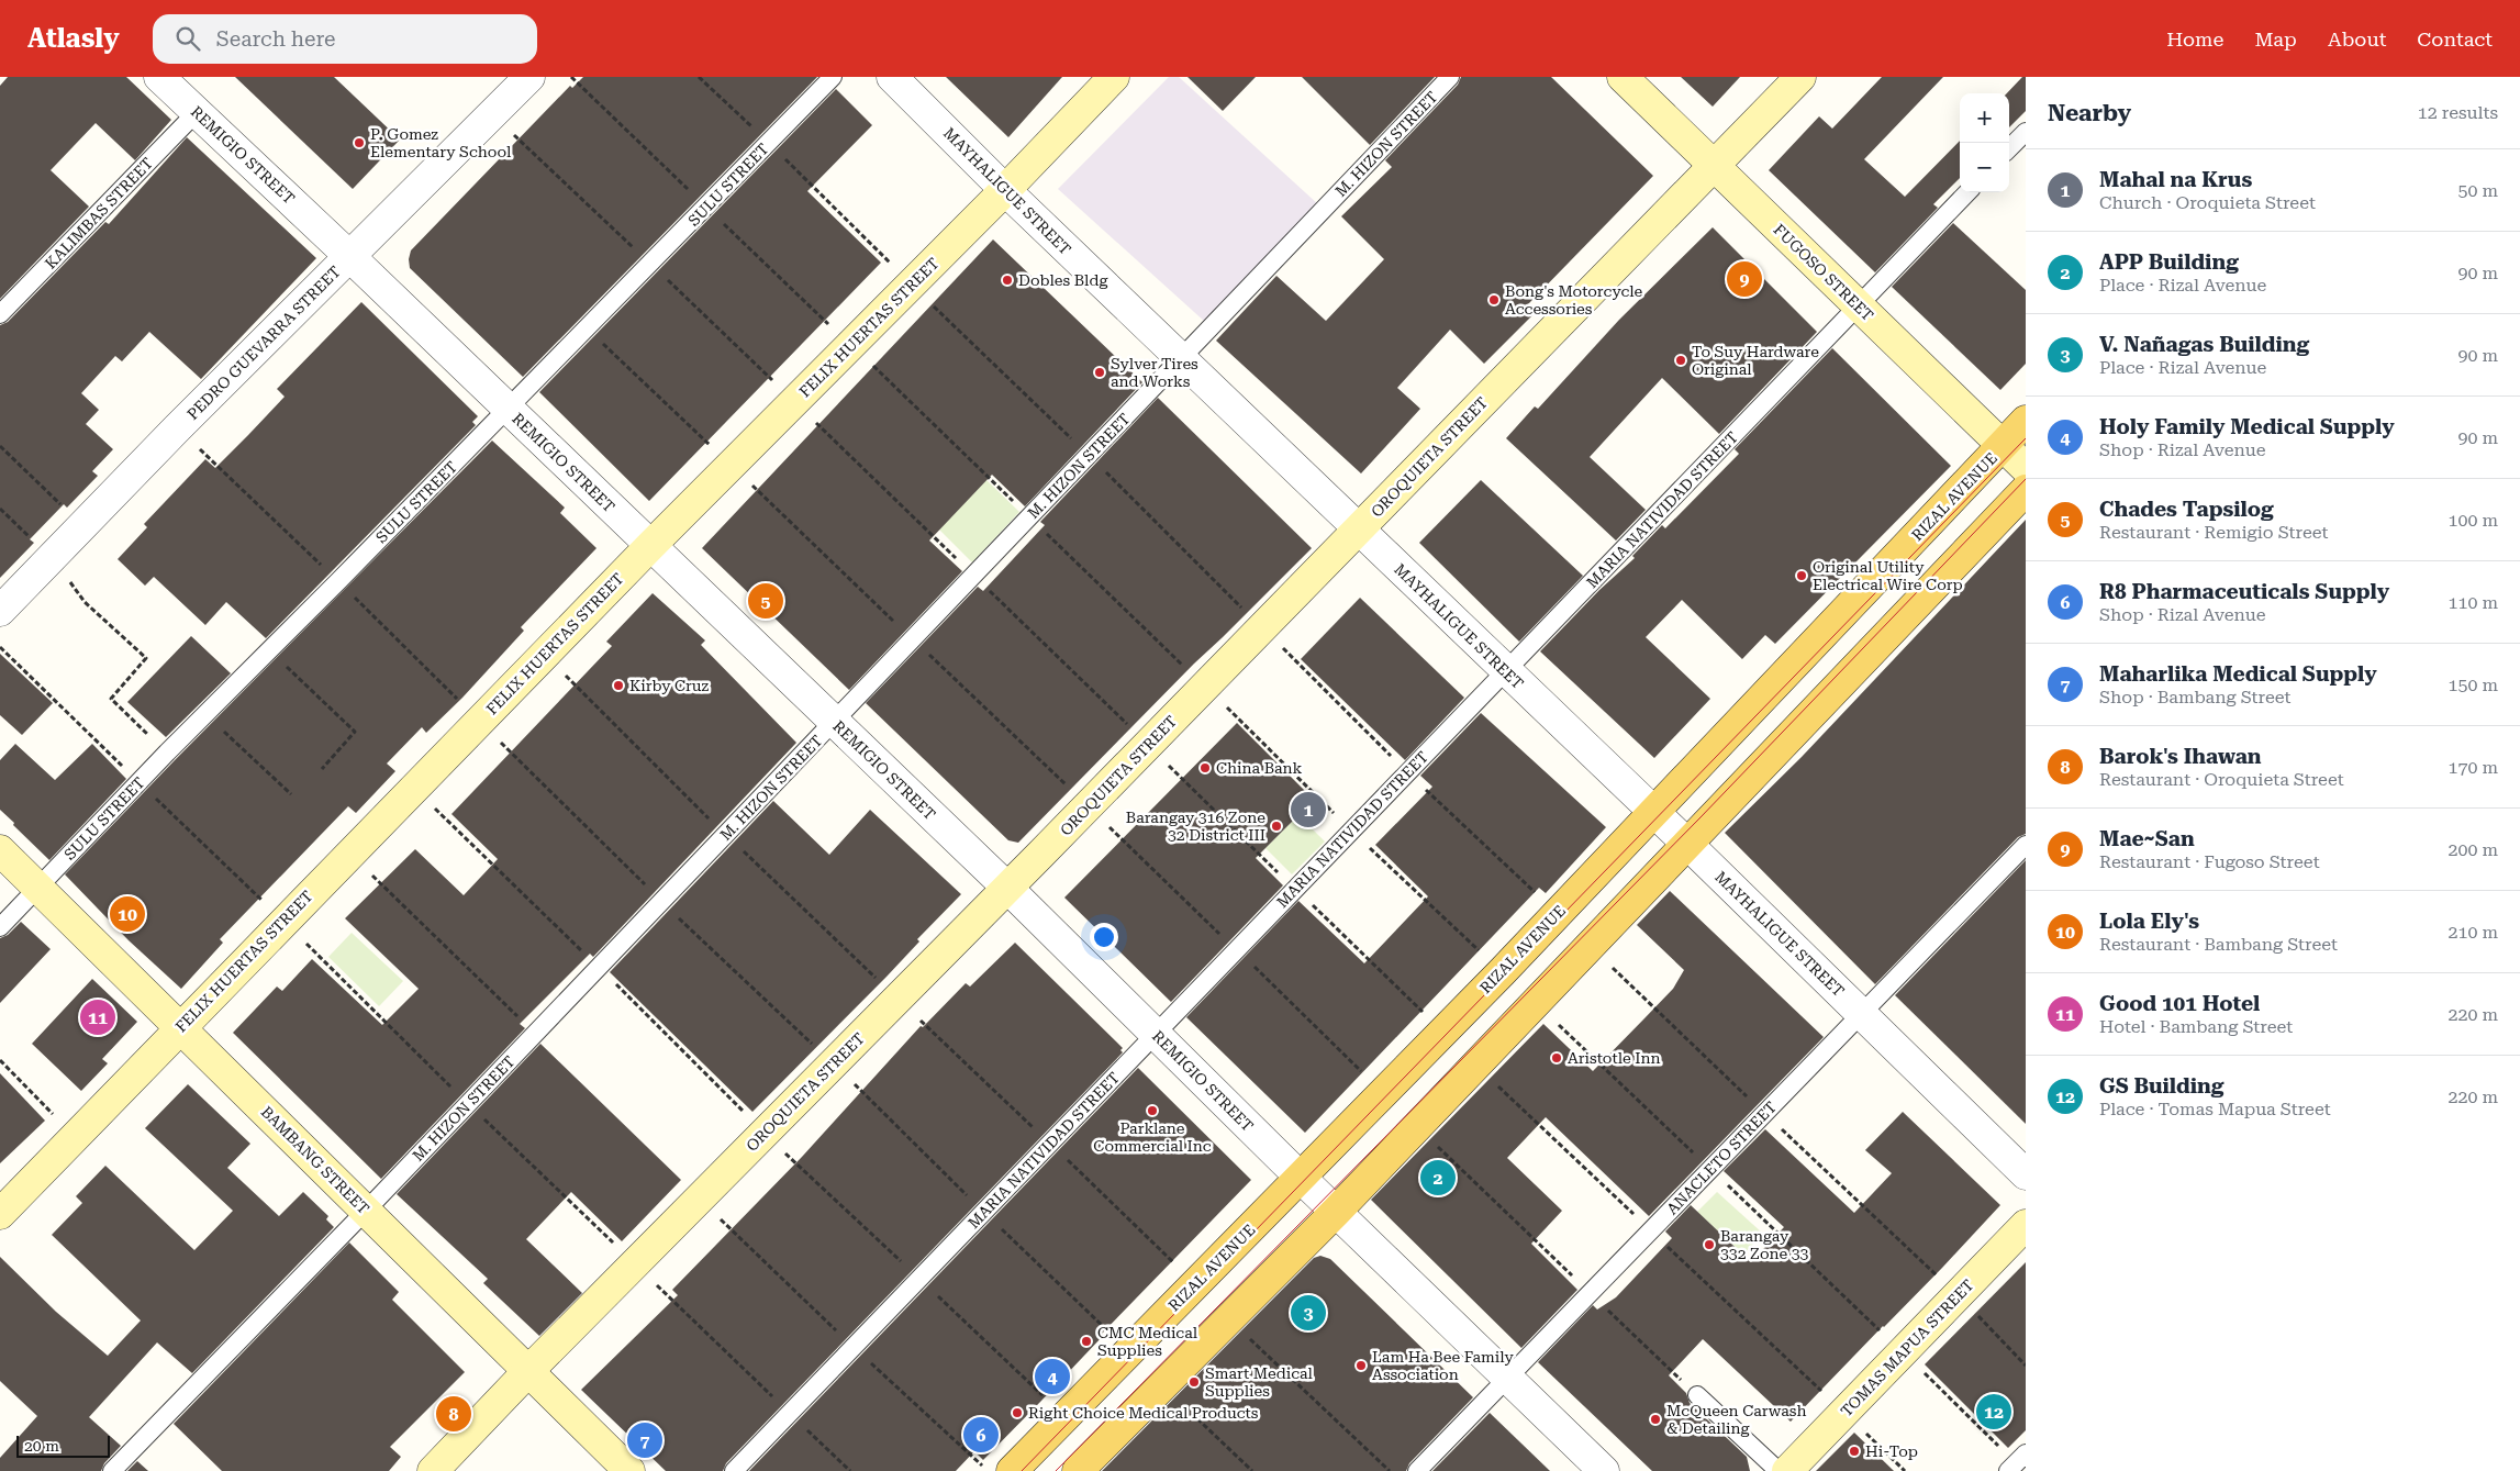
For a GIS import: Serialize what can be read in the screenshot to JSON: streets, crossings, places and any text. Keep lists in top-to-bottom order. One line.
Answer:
{"streets":{"main road":["RIZAL AVENUE"],"street":["REMIGIO STREET","MAYHALIGUE STREET","FUGOSO STREET","FELIX HUERTAS STREET","PEDRO GUEVARRA STREET","OROQUIETA STREET","BAMBANG STREET","TOMAS MAPUA STREET"],"lane":["M. HIZON STREET","SULU STREET","KALIMBAS STREET","MARIA NATIVIDAD STREET","ANACLETO STREET"]},"crossings":[["M. HIZON STREET","REMIGIO STREET"],["M. HIZON STREET","MAYHALIGUE STREET"],["M. HIZON STREET","BAMBANG STREET"],["REMIGIO STREET","SULU STREET"],["REMIGIO STREET","KALIMBAS STREET"],["REMIGIO STREET","FELIX HUERTAS STREET"],["REMIGIO STREET","PEDRO GUEVARRA STREET"],["REMIGIO STREET","OROQUIETA STREET"],["REMIGIO STREET","RIZAL AVENUE"],["REMIGIO STREET","MARIA NATIVIDAD STREET"],["REMIGIO STREET","ANACLETO STREET"],["SULU STREET","BAMBANG STREET"],["MAYHALIGUE STREET","FELIX HUERTAS STREET"],["MAYHALIGUE STREET","OROQUIETA STREET"],["MAYHALIGUE STREET","RIZAL AVENUE"],["MAYHALIGUE STREET","MARIA NATIVIDAD STREET"],["MAYHALIGUE STREET","ANACLETO STREET"],["FUGOSO STREET","OROQUIETA STREET"],["FUGOSO STREET","RIZAL AVENUE"],["FUGOSO STREET","MARIA NATIVIDAD STREET"],["FELIX HUERTAS STREET","BAMBANG STREET"],["OROQUIETA STREET","BAMBANG STREET"]],"places":["P. Gomez Elementary School","Dobles Bldg","Bong's Motorcycle Accessories","To Suy Hardware Original","Sylver Tires and Works","Original Utility Electrical Wire Corp","Kirby Cruz","China Bank","Barangay 316 Zone 32 District III","Aristotle Inn","Parklane Commercial Inc","Barangay 332 Zone 33","CMC Medical Supplies","Lam Ha Bee Family Association","Smart Medical Supplies","Right Choice Medical Products","McQueen Carwash & Detailing","Hi-Top"],"scale_bar":"20 m","page":{"header":"Atlasly","search":"Search here","nav":["Home","Map","About","Contact"],"heading":["Nearby","12 results"],"map_buttons":["+","−"],"list":[{"mark":"1","name":"Mahal na Krus","note":"Church · Oroquieta Street","value":"50 m"},{"mark":"2","name":"APP Building","note":"Place · Rizal Avenue","value":"90 m"},{"mark":"3","name":"V. Nañagas Building","note":"Place · Rizal Avenue","value":"90 m"},{"mark":"4","name":"Holy Family Medical Supply","note":"Shop · Rizal Avenue","value":"90 m"},{"mark":"5","name":"Chades Tapsilog","note":"Restaurant · Remigio Street","value":"100 m"},{"mark":"6","name":"R8 Pharmaceuticals Supply","note":"Shop · Rizal Avenue","value":"110 m"},{"mark":"7","name":"Maharlika Medical Supply","note":"Shop · Bambang Street","value":"150 m"},{"mark":"8","name":"Barok's Ihawan","note":"Restaurant · Oroquieta Street","value":"170 m"},{"mark":"9","name":"Mae~San","note":"Restaurant · Fugoso Street","value":"200 m"},{"mark":"10","name":"Lola Ely's","note":"Restaurant · Bambang Street","value":"210 m"},{"mark":"11","name":"Good 101 Hotel","note":"Hotel · Bambang Street","value":"220 m"},{"mark":"12","name":"GS Building","note":"Place · Tomas Mapua Street","value":"220 m"}],"pins":["9","5","1","10","11","2","3","4","12","8","6","7"],"scale":"20 m"}}
